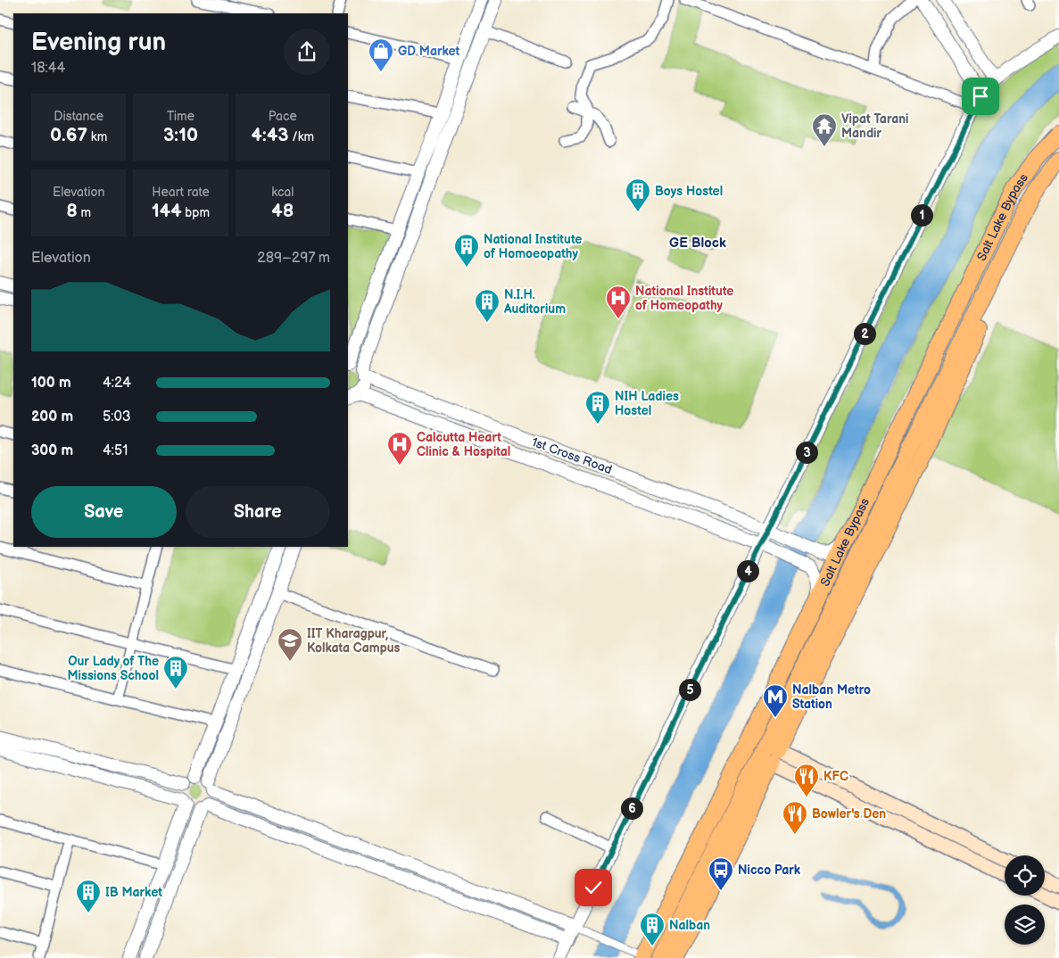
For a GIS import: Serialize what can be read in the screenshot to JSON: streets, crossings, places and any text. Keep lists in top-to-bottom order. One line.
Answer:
{"streets":{"main road":["Salt Lake Bypass"],"street":["1st Cross Road"]},"crossings":[["Salt Lake Bypass","1st Cross Road"]],"districts":["GE Block"],"places":{"shop":["GD Market"],"temple":["Vipat Tarani Mandir"],"building":["Boys Hostel","National Institute of Homoeopathy","N.I.H. Auditorium","NIH Ladies Hostel","Our Lady of The Missions School","IB Market","Nalban"],"hospital":["National Institute of Homeopathy","Calcutta Heart Clinic & Hospital"],"school or university":["IIT Kharagpur, Kolkata Campus"],"metro station":["Nalban Metro Station"],"restaurant":["KFC","Bowler's Den"],"bus stop":["Nicco Park"]},"page":{"heading":["Evening run","18:44"],"stats":[["Distance","0.67 km"],["Time","3:10"],["Pace","4:43 /km"],["Elevation","8 m"],["Heart rate","144 bpm"],["kcal","48"]],"pins":["1","2","3","4","5","6"],"chart":["Elevation","289–297 m"],"list":[{"name":"100 m","note":"4:24"},{"name":"200 m","note":"5:03"},{"name":"300 m","note":"4:51"}],"buttons":["Save","Share"]}}
